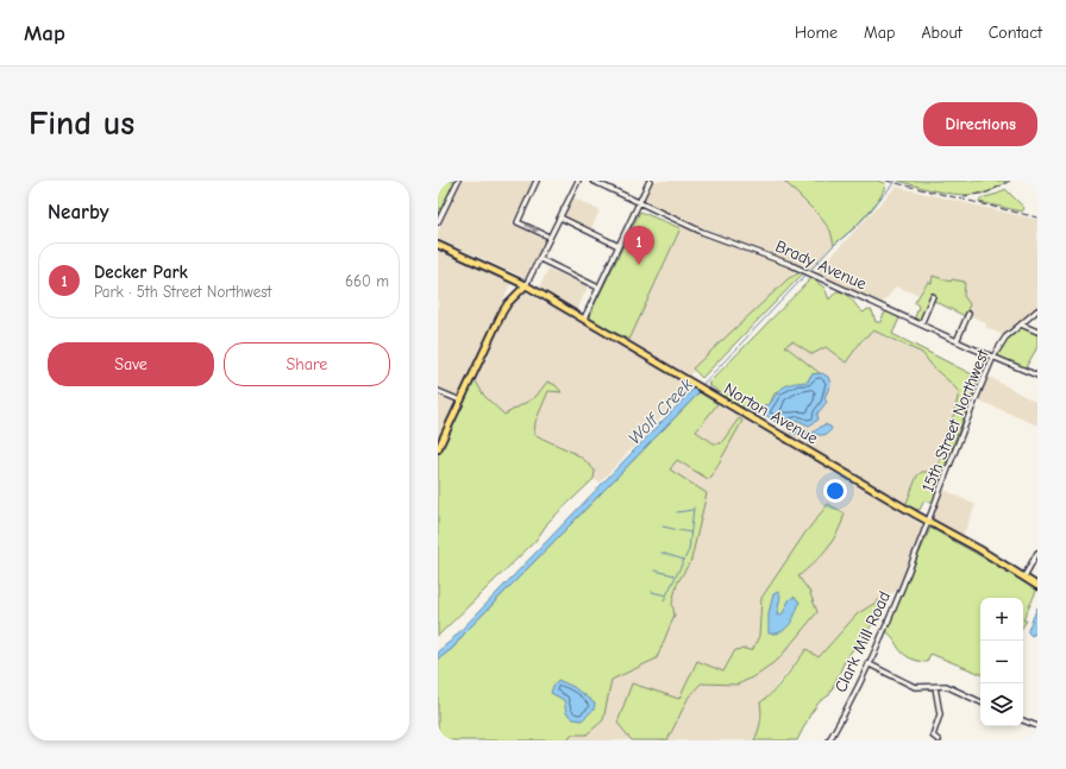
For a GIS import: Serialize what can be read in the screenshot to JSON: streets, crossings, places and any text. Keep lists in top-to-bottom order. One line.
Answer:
{"streets":{"main road":["Norton Avenue"],"street":["Brady Avenue","15th Street Northwest","Clark Mill Road"]},"crossings":[["Brady Avenue","15th Street Northwest"],["Norton Avenue","15th Street Northwest"],["15th Street Northwest","Clark Mill Road"]],"water":["Wolf Creek"],"page":{"header":"Map","nav":["Home","Map","About","Contact"],"buttons":["Directions",["Save","Share"]],"title":"Find us","heading":"Nearby","pins":"1","list":[{"mark":"1","name":"Decker Park","note":"Park · 5th Street Northwest","value":"660 m"}],"map_buttons":["+","−"]}}
